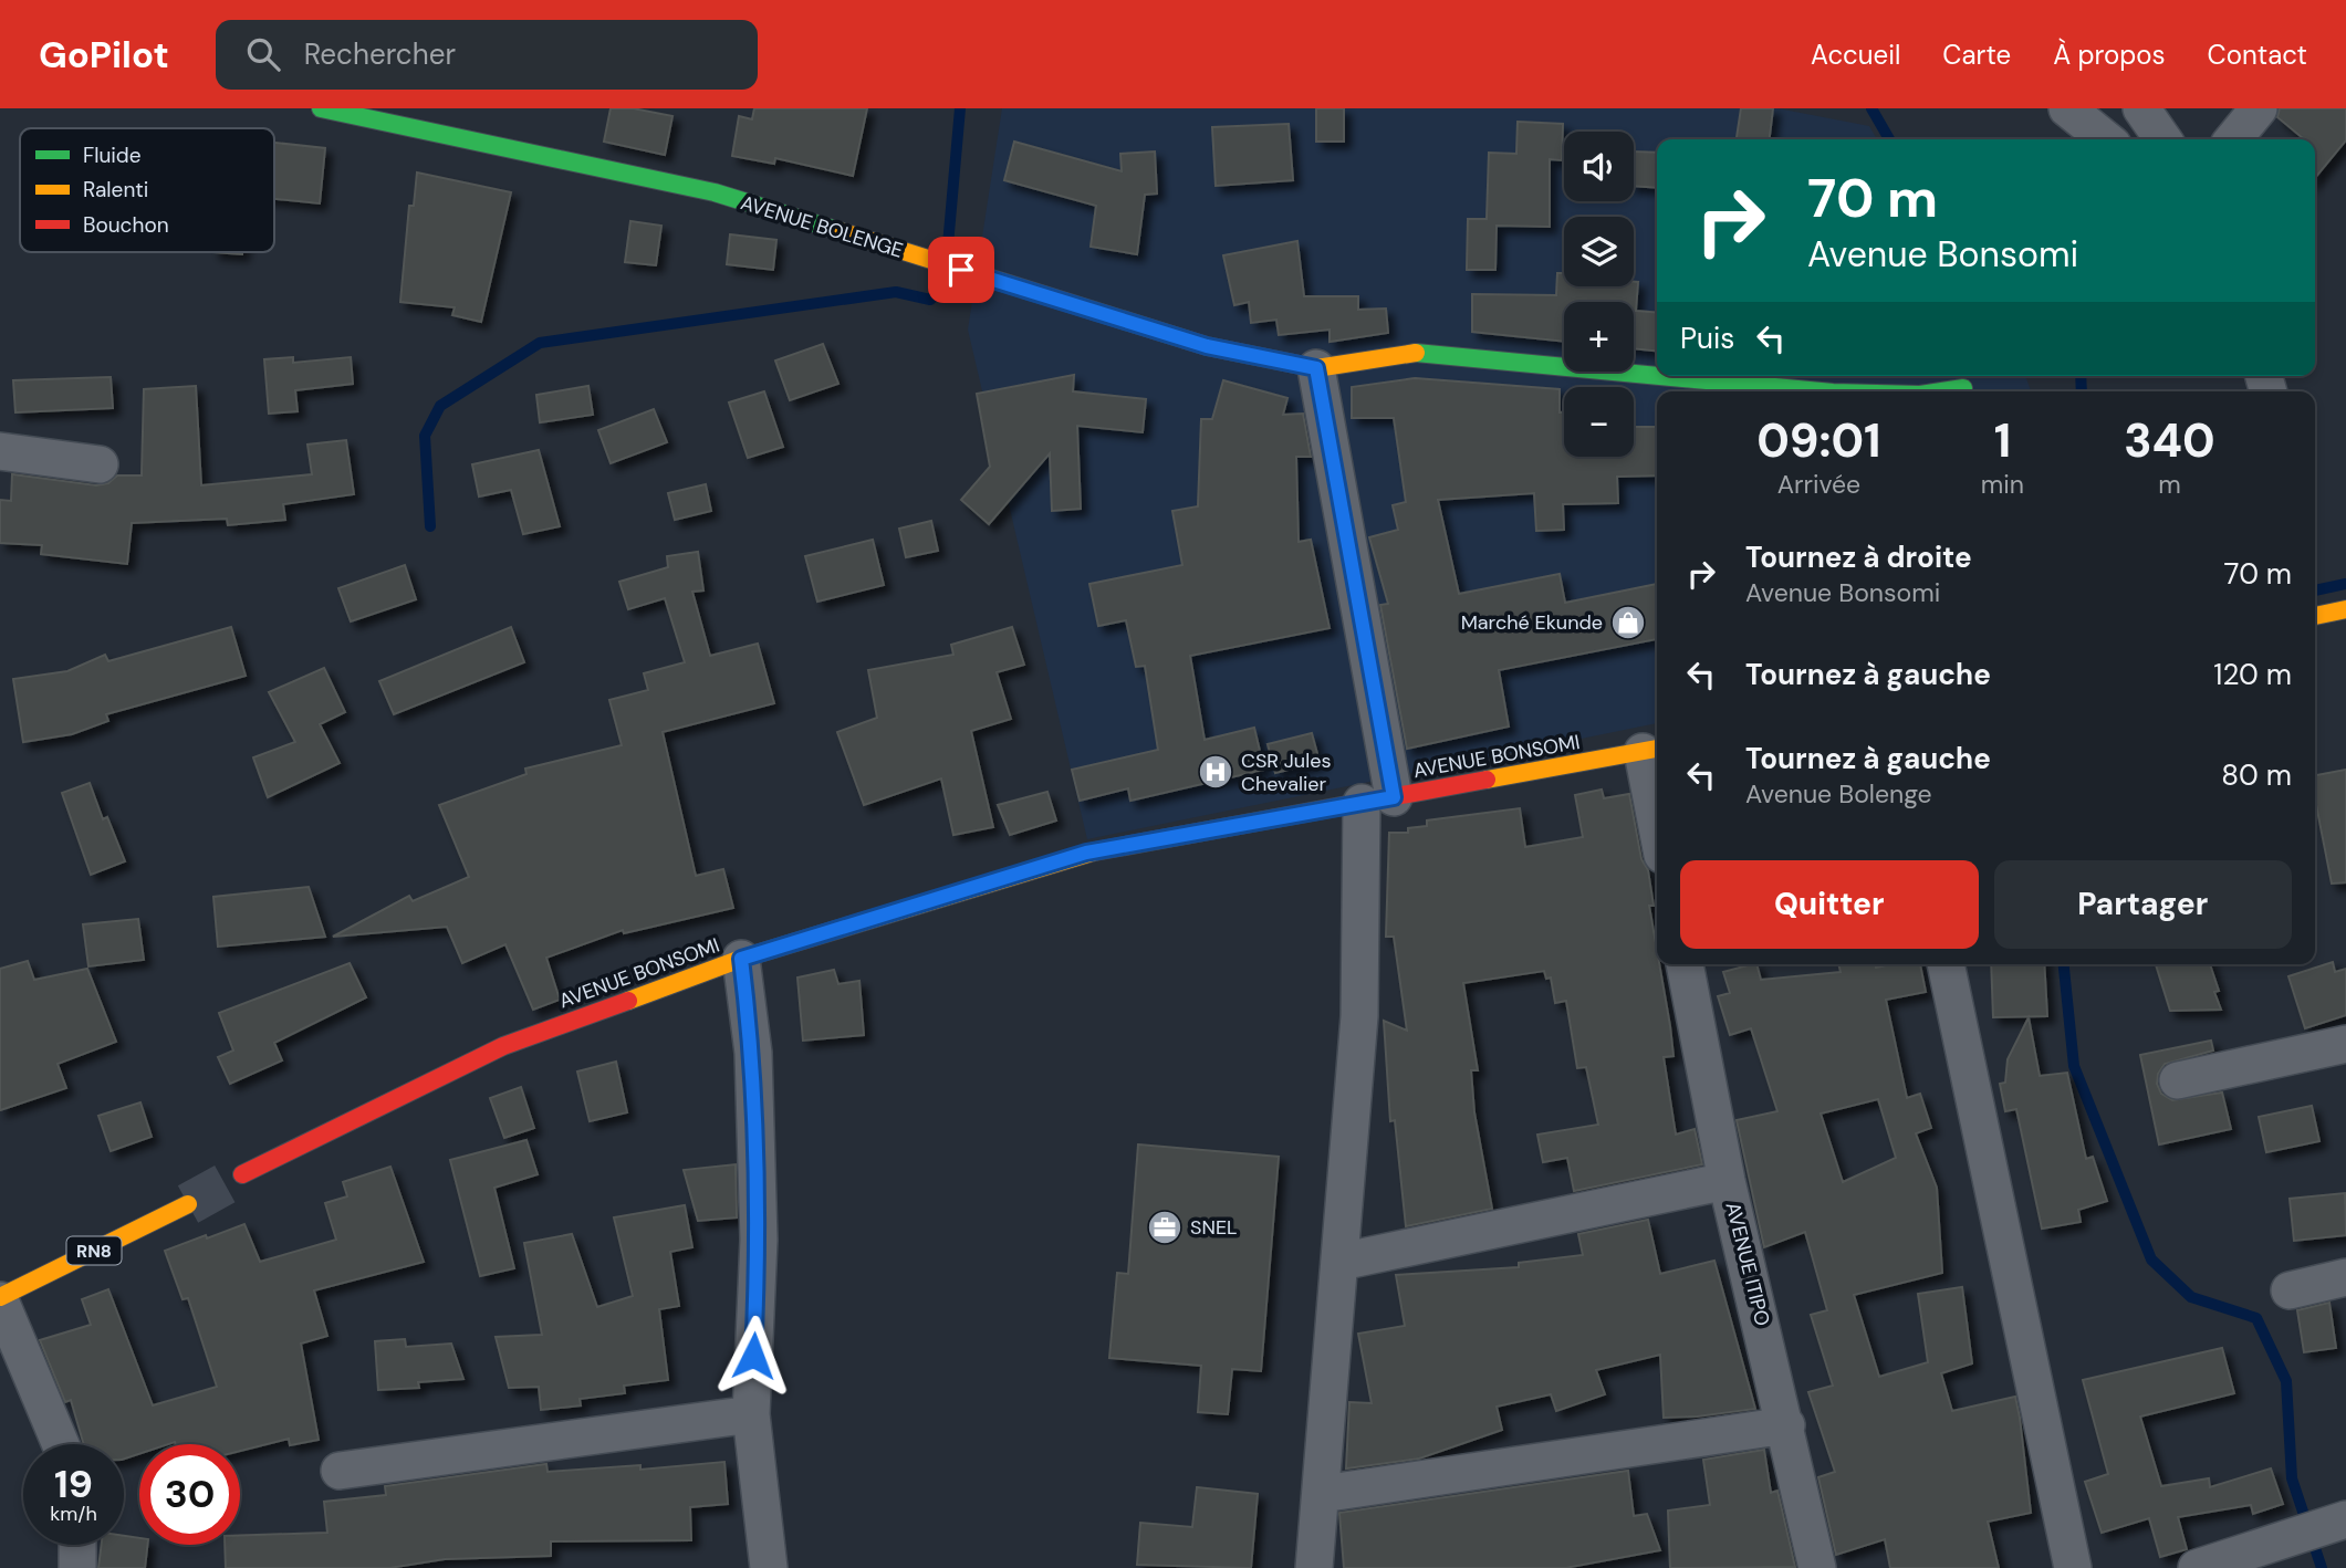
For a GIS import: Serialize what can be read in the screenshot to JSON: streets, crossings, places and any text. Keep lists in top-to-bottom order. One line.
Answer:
{"streets":{"street":["AVENUE BOLENGE","AVENUE BONSOMI","RN8","AVENUE ITIPO"]},"places":{"shop":["Marché Ekunde"],"hospital":["CSR Jules Chevalier"],"office":["SNEL"]},"legend":["Fluide","Ralenti","Bouchon"],"page":{"header":"GoPilot","search":"Rechercher","nav":["Accueil","Carte","À propos","Contact"],"map_buttons":["+","−"],"turn":["70 m","Avenue Bonsomi"],"then":"Puis","eta":["09:01","Arrivée","1","min","340","m"],"list":[{"name":"Tournez à droite","note":"Avenue Bonsomi","value":"70 m"},{"name":"Tournez à gauche","value":"120 m"},{"name":"Tournez à gauche","note":"Avenue Bolenge","value":"80 m"}],"buttons":["Quitter","Partager"],"speed":"19 km/h","limit":"30"}}
